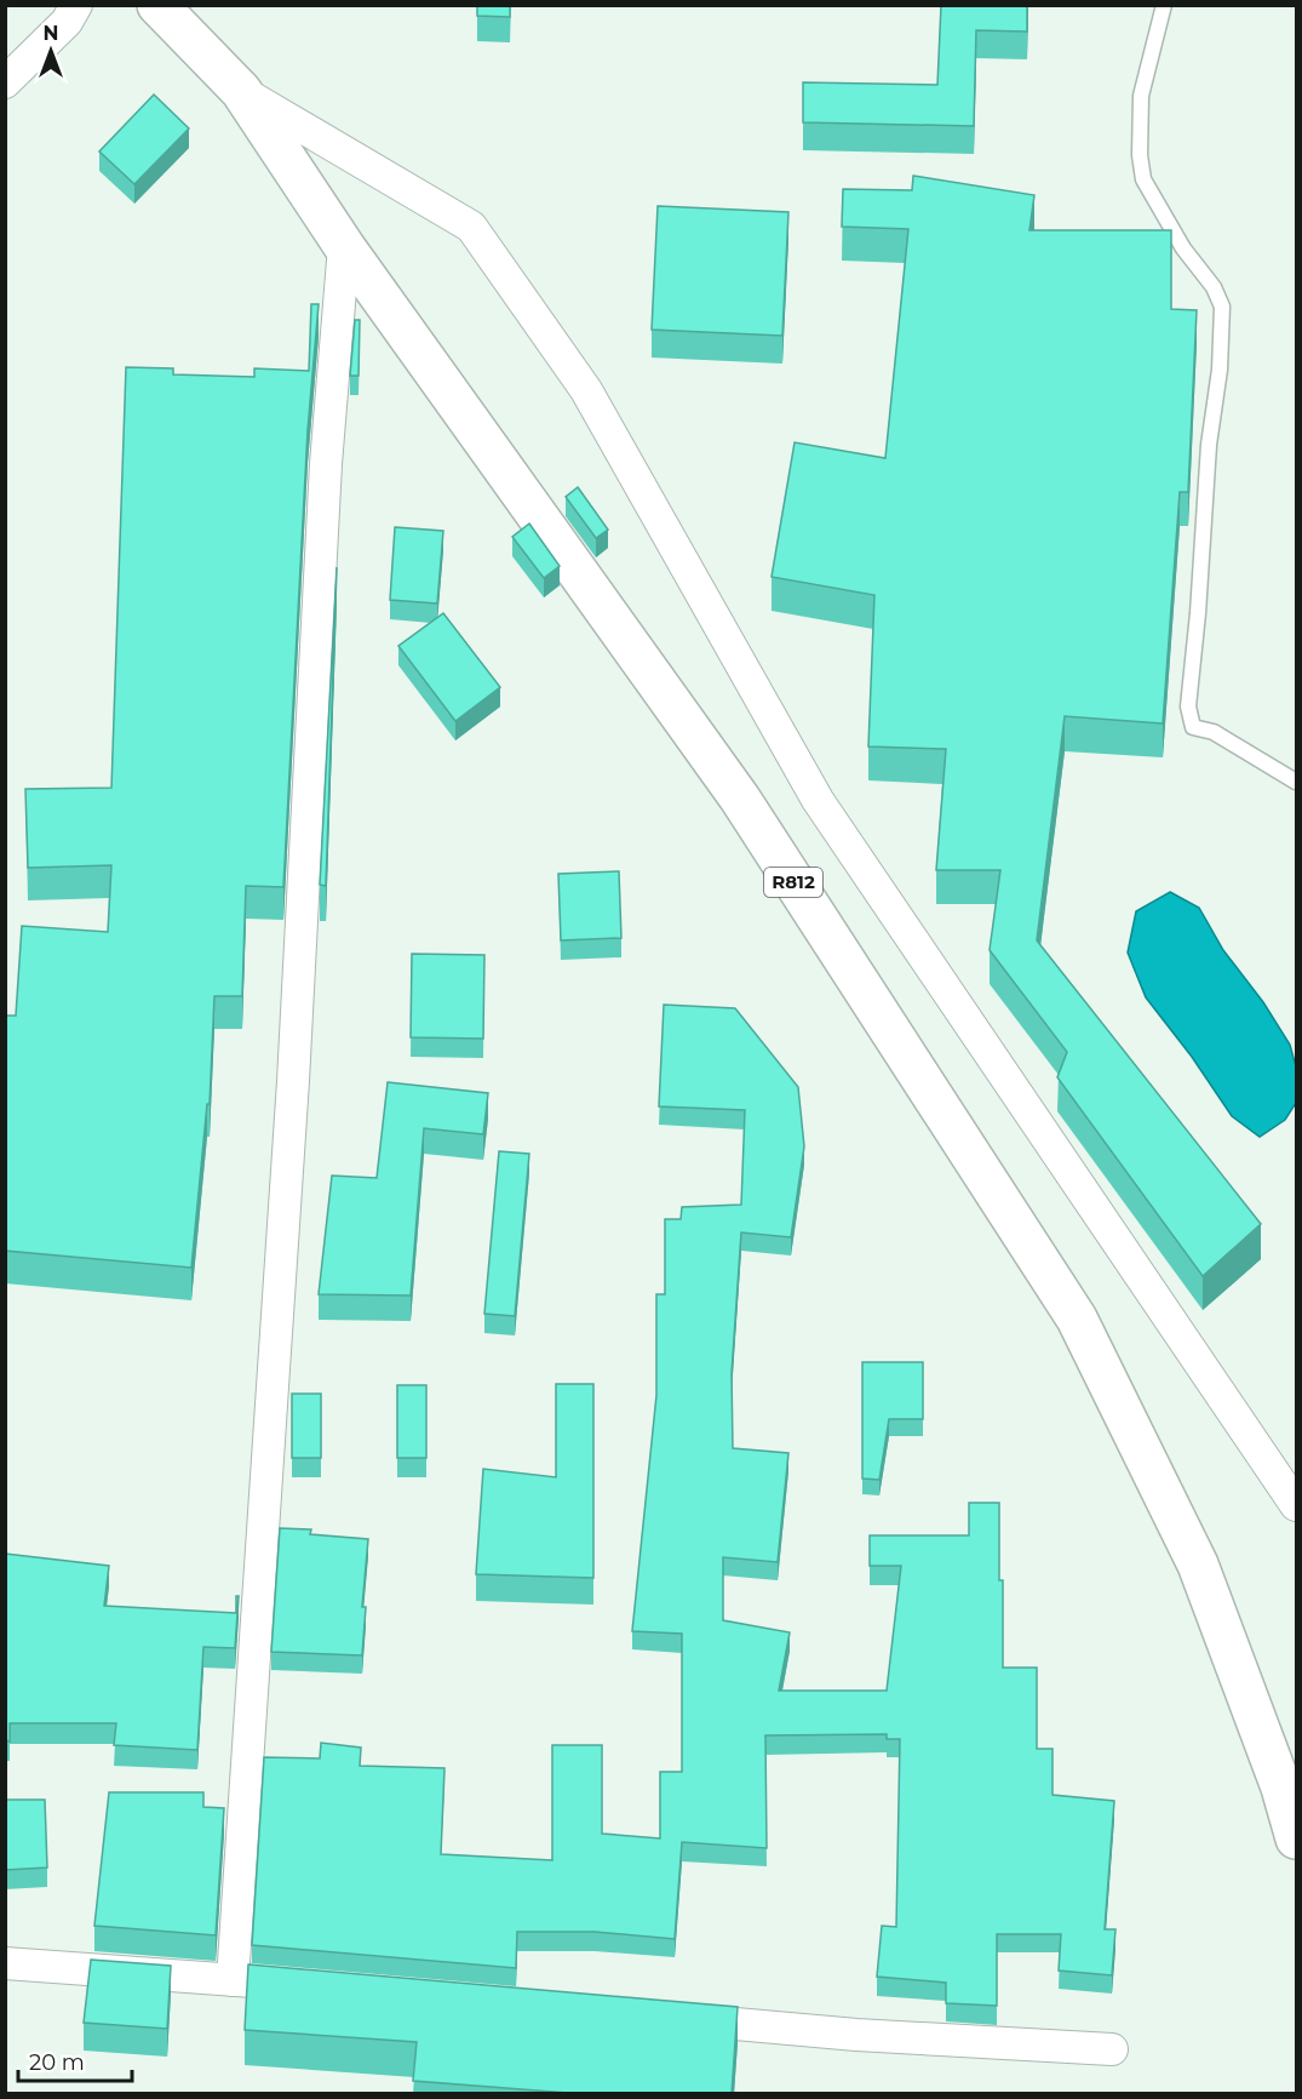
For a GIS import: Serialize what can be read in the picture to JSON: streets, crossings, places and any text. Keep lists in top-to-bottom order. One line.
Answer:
{"streets":{"main road":["R812"]},"scale_bar":"20 m","north":"top"}
